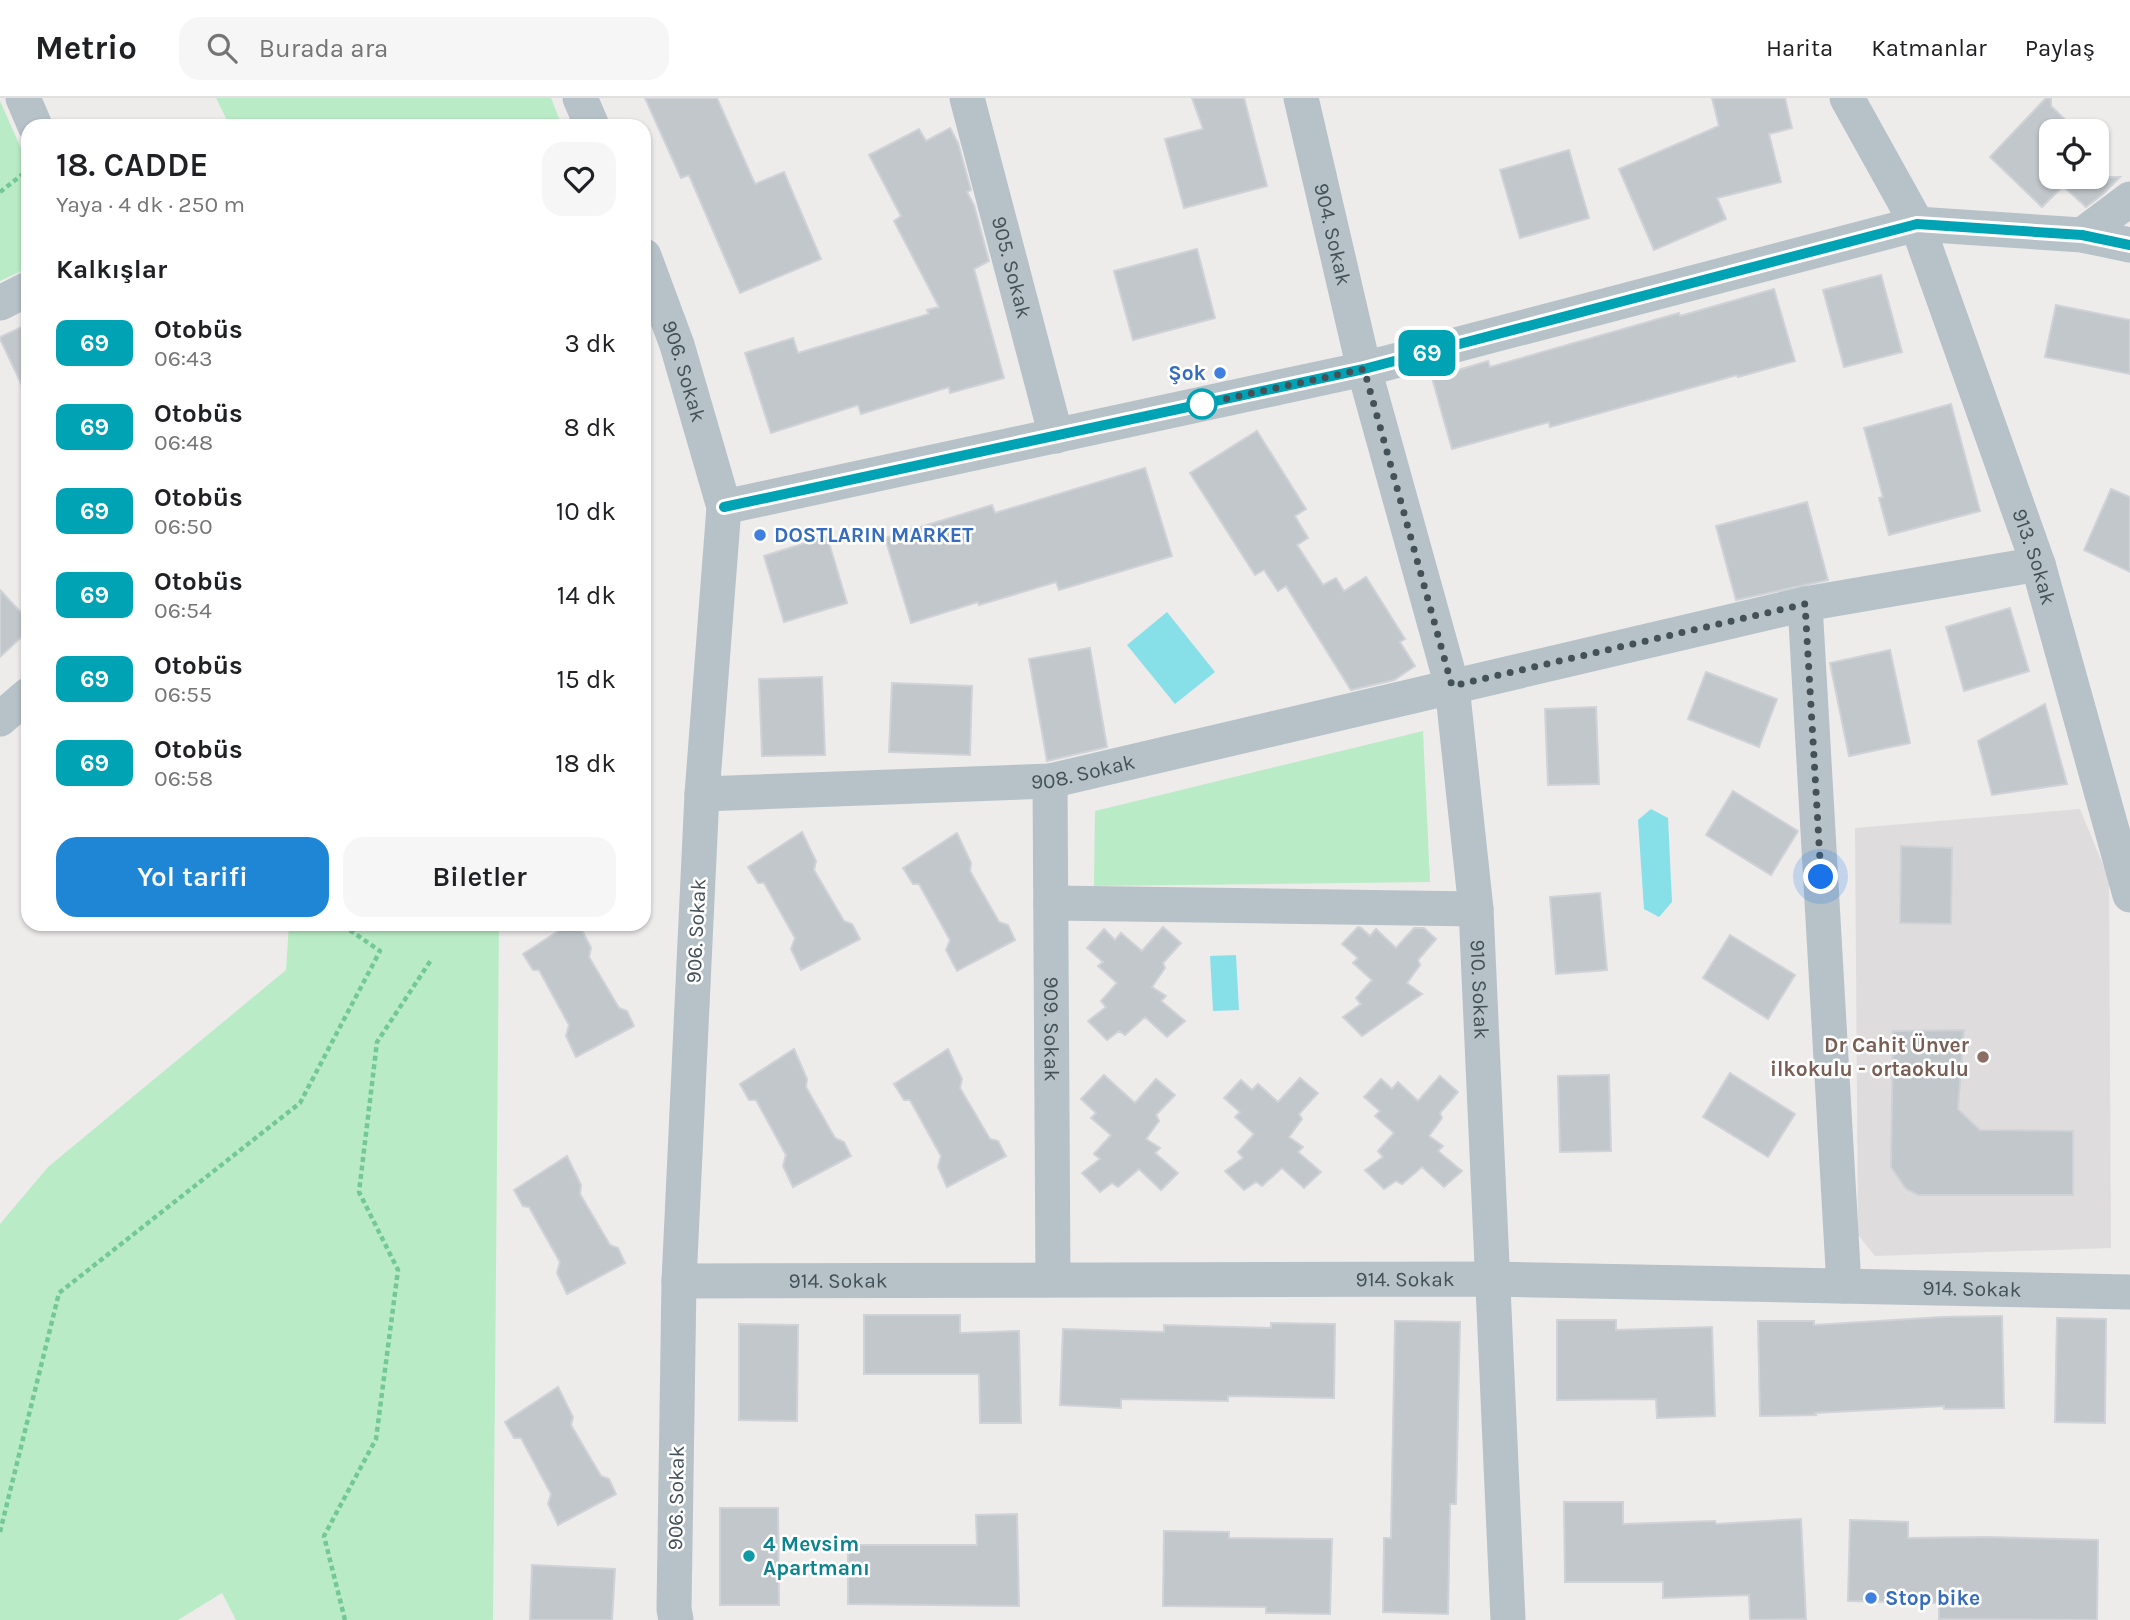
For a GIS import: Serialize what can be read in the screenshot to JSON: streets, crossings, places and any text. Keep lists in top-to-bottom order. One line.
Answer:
{"streets":{"street":["904. Sokak","905. Sokak","906. Sokak","913. Sokak","908. Sokak","910. Sokak","909. Sokak","914. Sokak"]},"crossings":[["904. Sokak","910. Sokak"],["906. Sokak","908. Sokak"],["906. Sokak","914. Sokak"],["913. Sokak","908. Sokak"],["908. Sokak","910. Sokak"],["908. Sokak","909. Sokak"],["910. Sokak","914. Sokak"],["909. Sokak","914. Sokak"]],"places":["Şok","DOSTLARIN MARKET","Dr Cahit Ünver ilkokulu - ortaokulu","4 Mevsim Apartmanı","Stop bike"],"lines":["bus line 69"],"page":{"header":"Metrio","search":"Burada ara","nav":["Harita","Katmanlar","Paylaş"],"on_map":"69","heading":[["18. CADDE","Yaya · 4 dk · 250 m"],"Kalkışlar"],"list":[{"mark":"69","name":"Otobüs","note":"06:43","value":"3 dk"},{"mark":"69","name":"Otobüs","note":"06:48","value":"8 dk"},{"mark":"69","name":"Otobüs","note":"06:50","value":"10 dk"},{"mark":"69","name":"Otobüs","note":"06:54","value":"14 dk"},{"mark":"69","name":"Otobüs","note":"06:55","value":"15 dk"},{"mark":"69","name":"Otobüs","note":"06:58","value":"18 dk"}],"buttons":["Yol tarifi","Biletler"]}}
